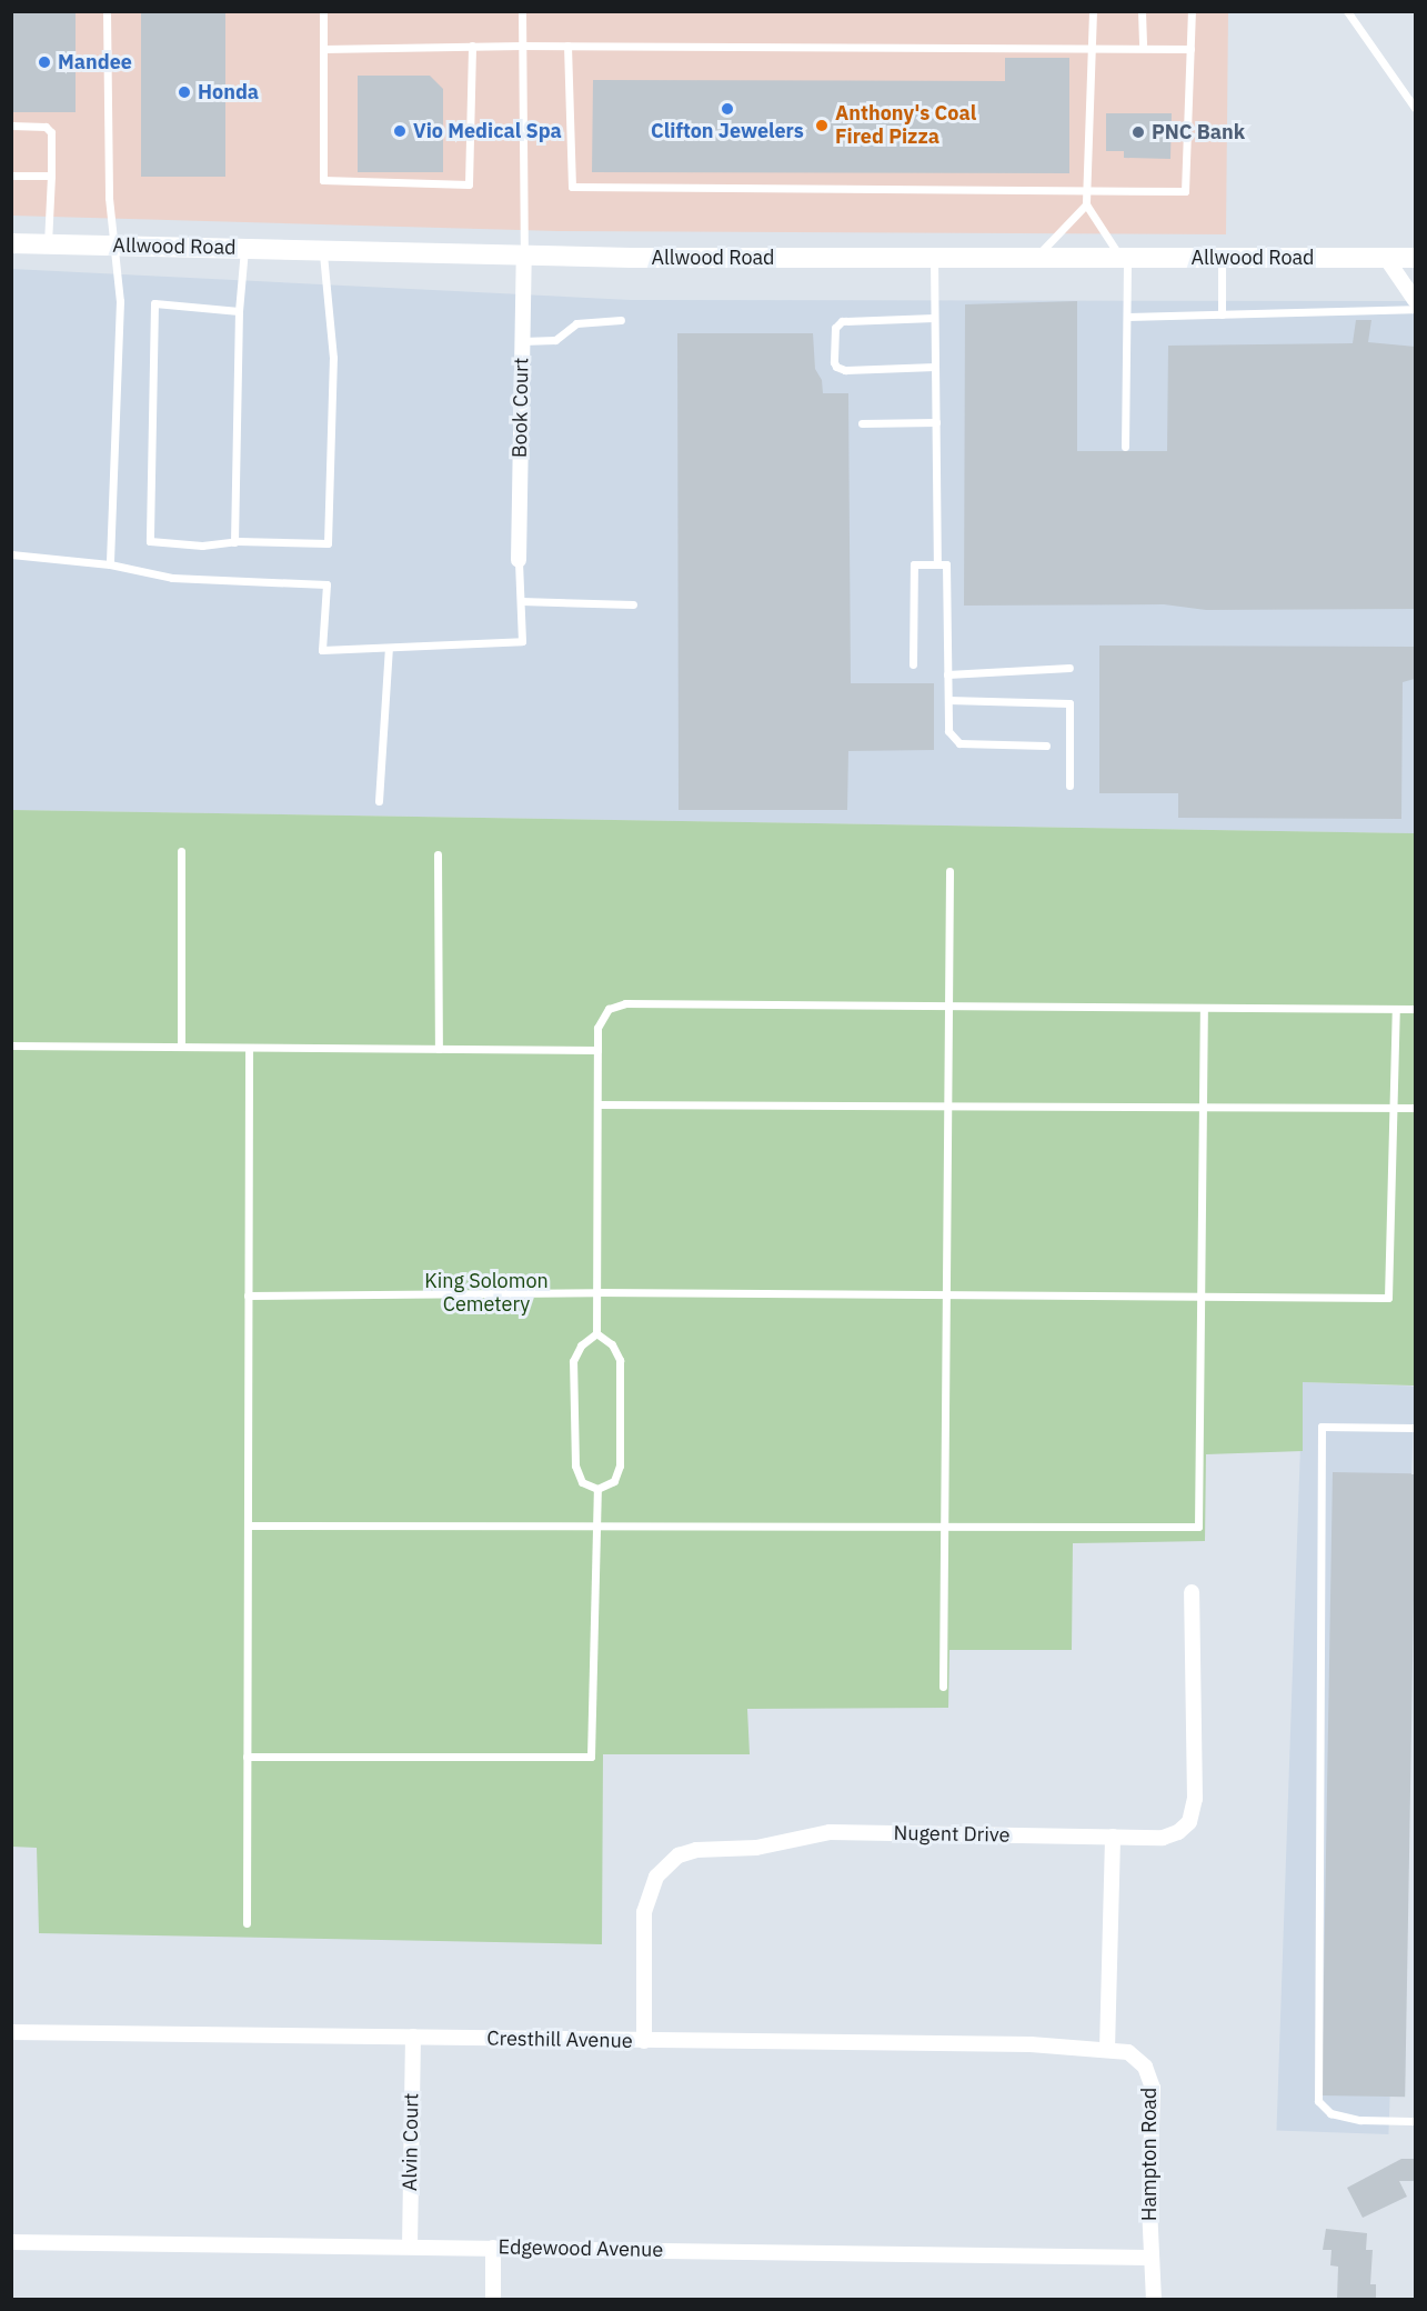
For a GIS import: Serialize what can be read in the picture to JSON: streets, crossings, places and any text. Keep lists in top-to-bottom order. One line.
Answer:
{"streets":{"main road":["Allwood Road"],"street":["Book Court","Nugent Drive","Cresthill Avenue","Alvin Court","Hampton Road","Edgewood Avenue"]},"crossings":[["Allwood Road","Book Court"],["Nugent Drive","Cresthill Avenue"],["Cresthill Avenue","Alvin Court"],["Cresthill Avenue","Hampton Road"],["Alvin Court","Edgewood Avenue"],["Hampton Road","Edgewood Avenue"]],"parks":["King Solomon Cemetery"],"places":["Mandee","Honda","Clifton Jewelers","Anthony's Coal Fired Pizza","Vio Medical Spa","PNC Bank"]}
